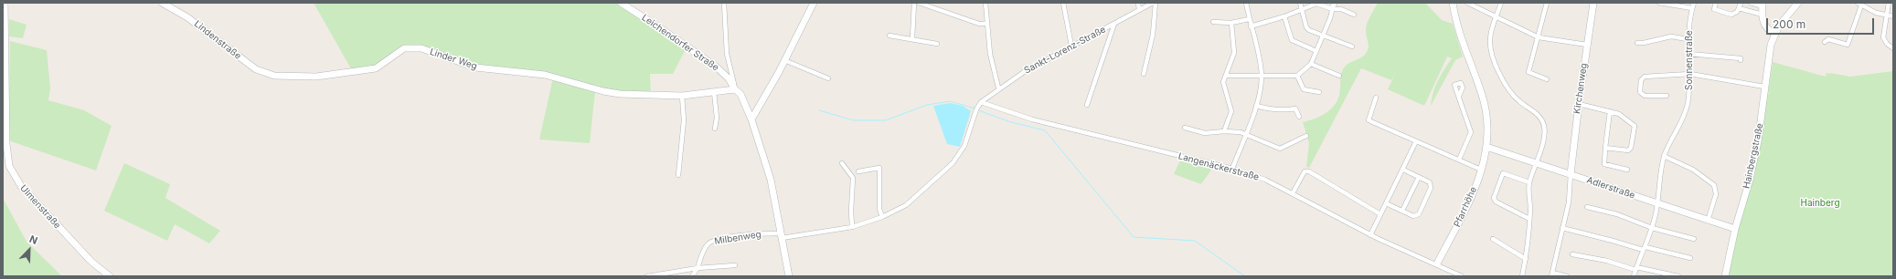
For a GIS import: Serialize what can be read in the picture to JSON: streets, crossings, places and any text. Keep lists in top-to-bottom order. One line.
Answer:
{"streets":{"street":["Lindenstraße","Leichendorfer Straße","Sankt-Lorenz-Straße","Linder Weg","Sonnenstraße","Kirchenweg","Hainbergstraße","Langenäckerstraße","Adlerstraße","Ulmenstraße","Pfarrhöhe","Milbenweg"]},"crossings":[["Lindenstraße","Linder Weg"],["Leichendorfer Straße","Linder Weg"],["Sankt-Lorenz-Straße","Langenäckerstraße"],["Sankt-Lorenz-Straße","Milbenweg"],["Sonnenstraße","Adlerstraße"],["Kirchenweg","Adlerstraße"],["Hainbergstraße","Adlerstraße"],["Langenäckerstraße","Pfarrhöhe"],["Langenäckerstraße","Milbenweg"],["Adlerstraße","Pfarrhöhe"]],"parks":["Hainberg"],"scale_bar":"200 m","north":"top right"}
